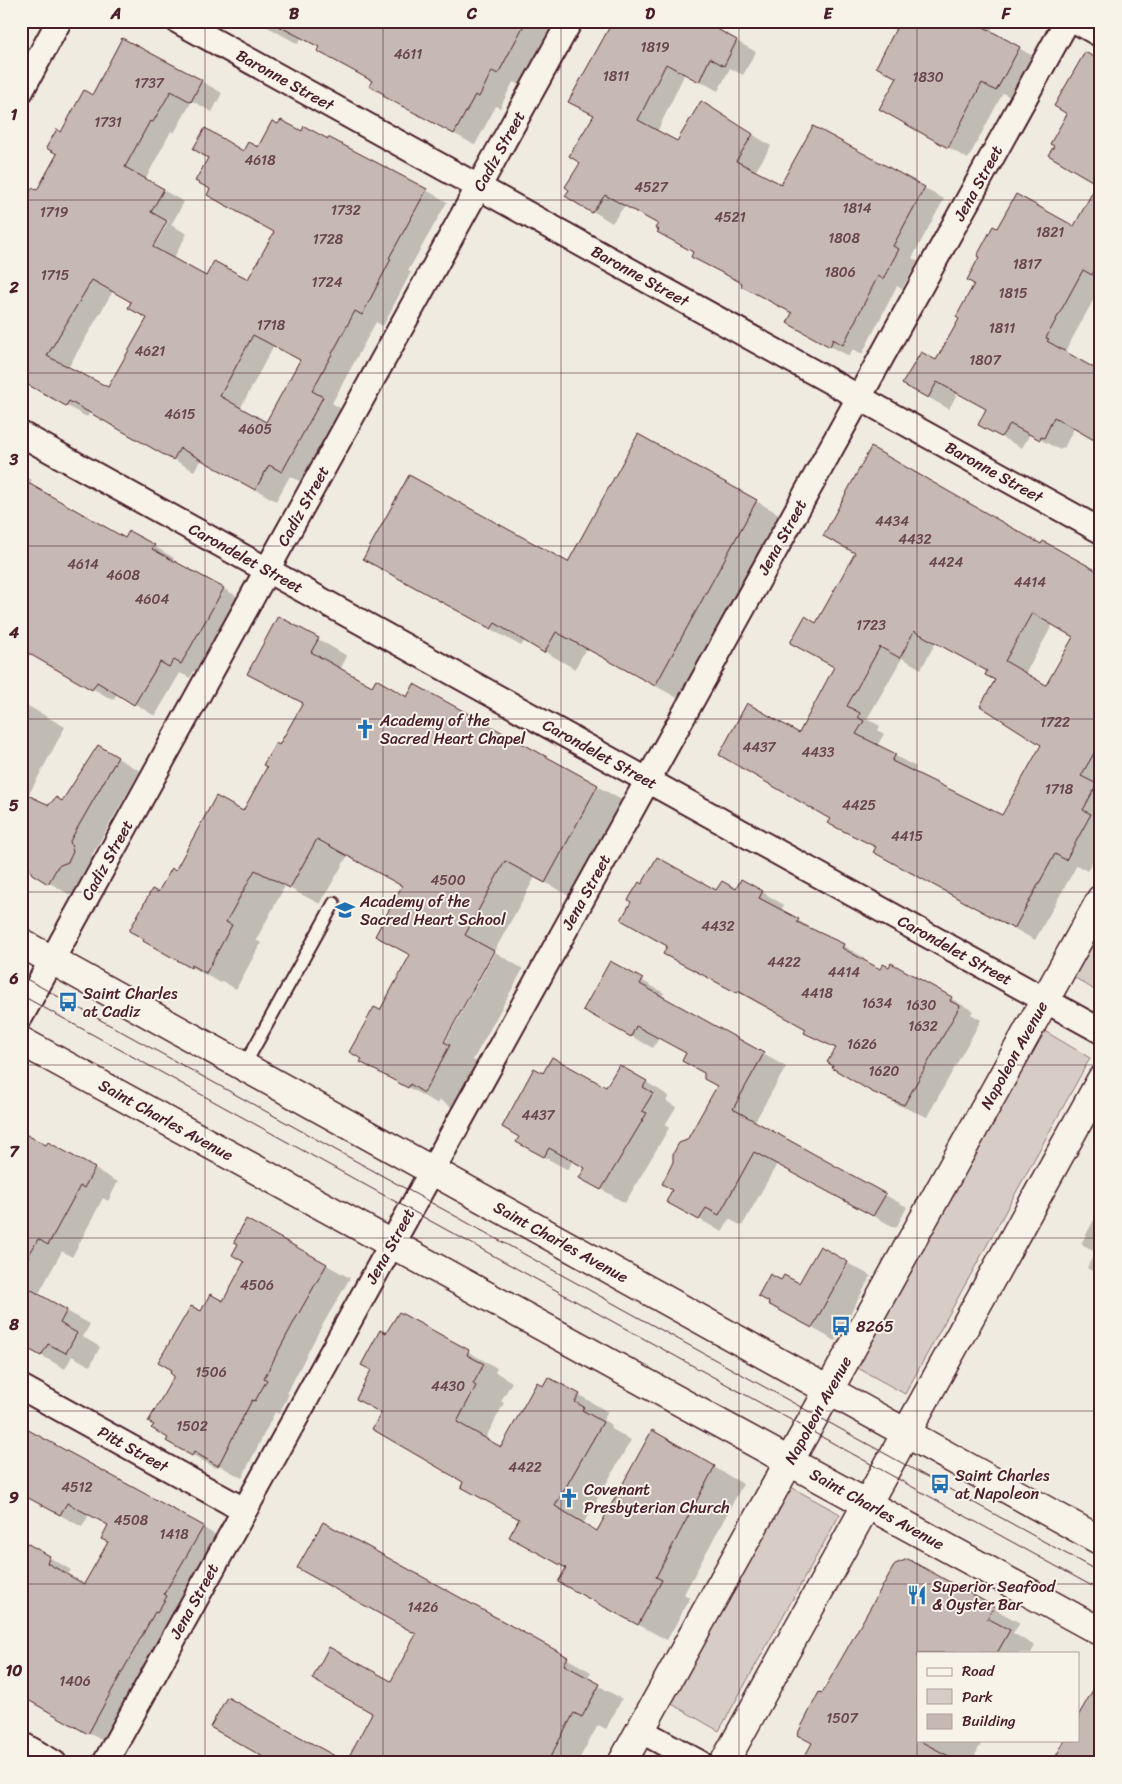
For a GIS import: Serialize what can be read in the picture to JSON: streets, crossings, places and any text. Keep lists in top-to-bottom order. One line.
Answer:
{"streets":{"main road":["Napoleon Avenue","Saint Charles Avenue"],"street":["Baronne Street","Cadiz Street","Jena Street","Carondelet Street","Pitt Street"]},"crossings":[["Baronne Street","Cadiz Street"],["Baronne Street","Jena Street"],["Cadiz Street","Carondelet Street"],["Cadiz Street","Saint Charles Avenue"],["Jena Street","Carondelet Street"],["Jena Street","Saint Charles Avenue"],["Jena Street","Pitt Street"],["Carondelet Street","Napoleon Avenue"],["Napoleon Avenue","Saint Charles Avenue"]],"places":{"church":["Academy of the Sacred Heart Chapel","Covenant Presbyterian Church"],"school or university":["Academy of the Sacred Heart School"],"bus stop":["Saint Charles at Cadiz","8265","Saint Charles at Napoleon"],"restaurant":["Superior Seafood & Oyster Bar"]},"house_numbers":["1819","4611","1811","1830","1737","1731","4618","4527","1814","1732","1719","4521","1821","1808","1728","1817","1806","1715","1724","1815","1718","1811","4621","1807","4615","4605","4434","4432","4424","4614","4608","4414","4604","1723","1722","4437","4433","1718","4425","4415","4500","4432","4422","4414","4418","1634","1630","1632","1626","1620","4437","4506","1506","4430","1502","4422","4512","4508","1418","1426","1406","1507"],"legend":["Road","Park","Building"],"grid":{"columns":["A","B","C","D","E","F"],"rows":["1","2","3","4","5","6","7","8","9","10"]}}
